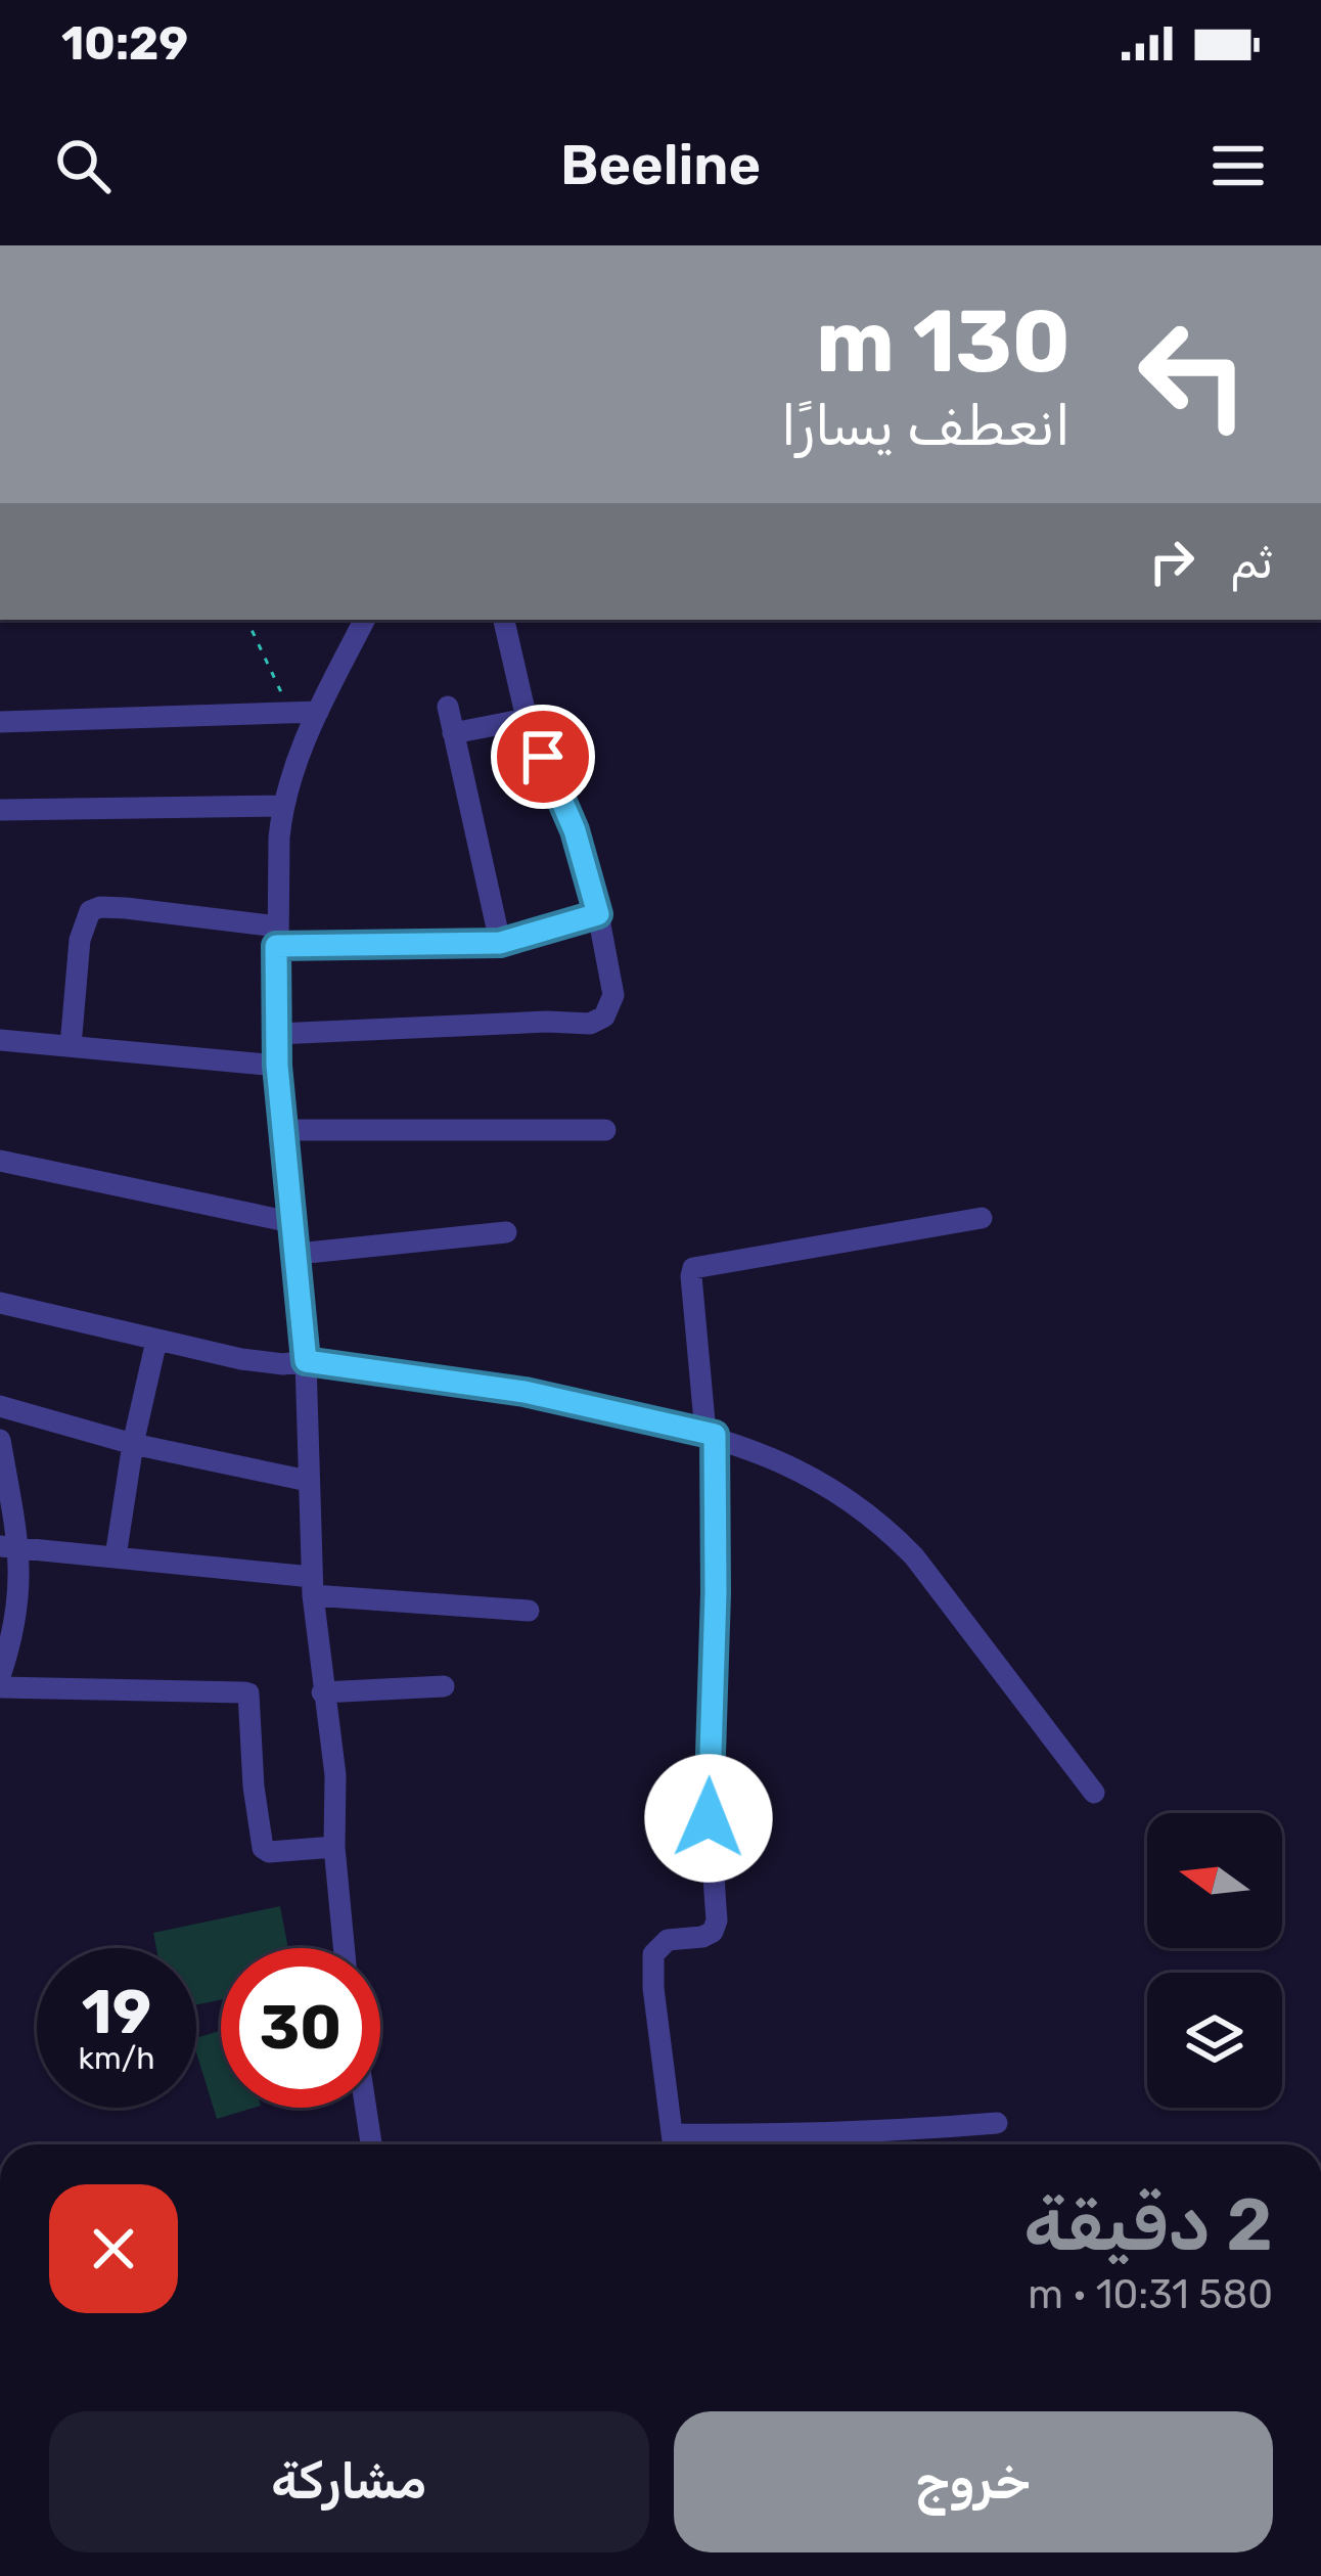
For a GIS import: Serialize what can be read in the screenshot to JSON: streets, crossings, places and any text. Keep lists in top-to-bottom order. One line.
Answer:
{"north":"left","page":{"status":"10:29","header":"Beeline","turn":["130 m","انعطف يسارًا"],"then":"ثم","speed":"19 km/h","limit":"30","heading":["2 دقيقة","580 m · 10:31"],"buttons":["خروج","مشاركة"]}}
